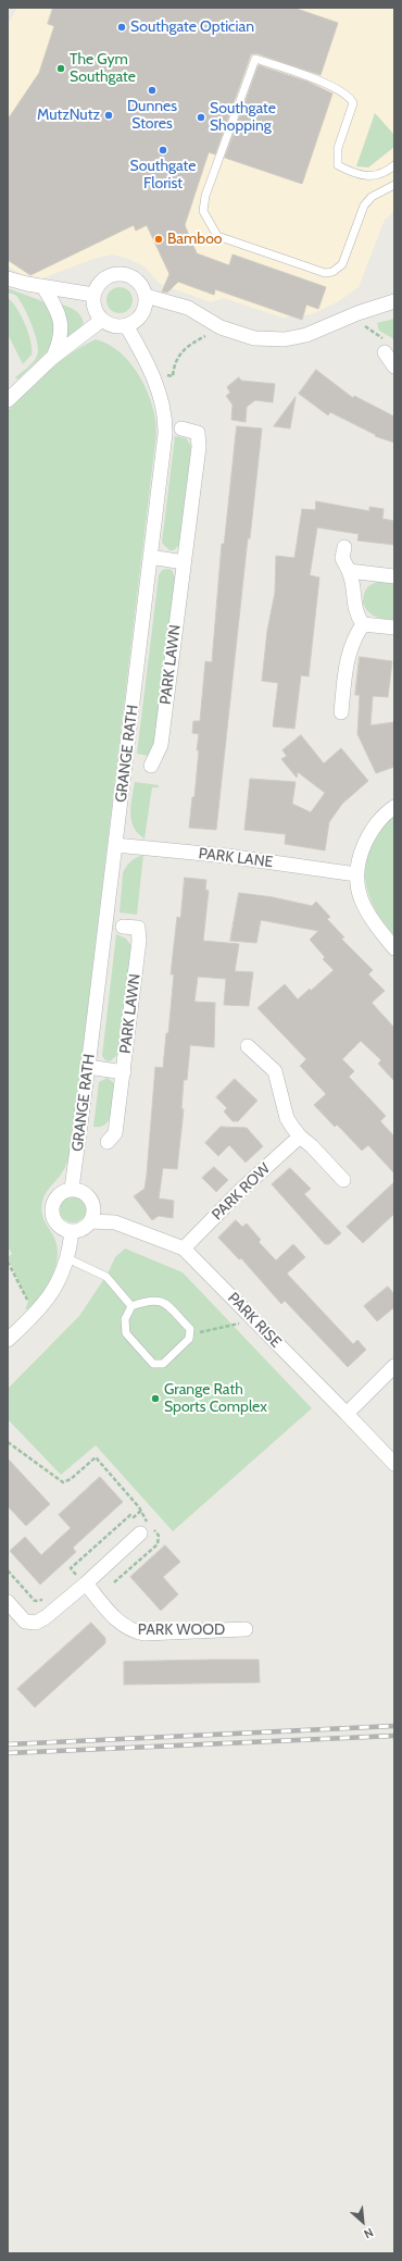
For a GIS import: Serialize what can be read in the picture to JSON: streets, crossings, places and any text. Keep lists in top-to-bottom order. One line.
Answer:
{"streets":{"street":["PARK LAWN","GRANGE RATH","PARK LANE","PARK ROW","PARK RISE","PARK WOOD"]},"crossings":[["PARK LAWN","GRANGE RATH"],["GRANGE RATH","PARK LANE"],["GRANGE RATH","PARK RISE"],["PARK ROW","PARK RISE"]],"places":["Southgate Optician","The Gym Southgate","Dunnes Stores","MutzNutz","Southgate Shopping","Southgate Florist","Bamboo","Grange Rath Sports Complex"],"north":"bottom right"}
